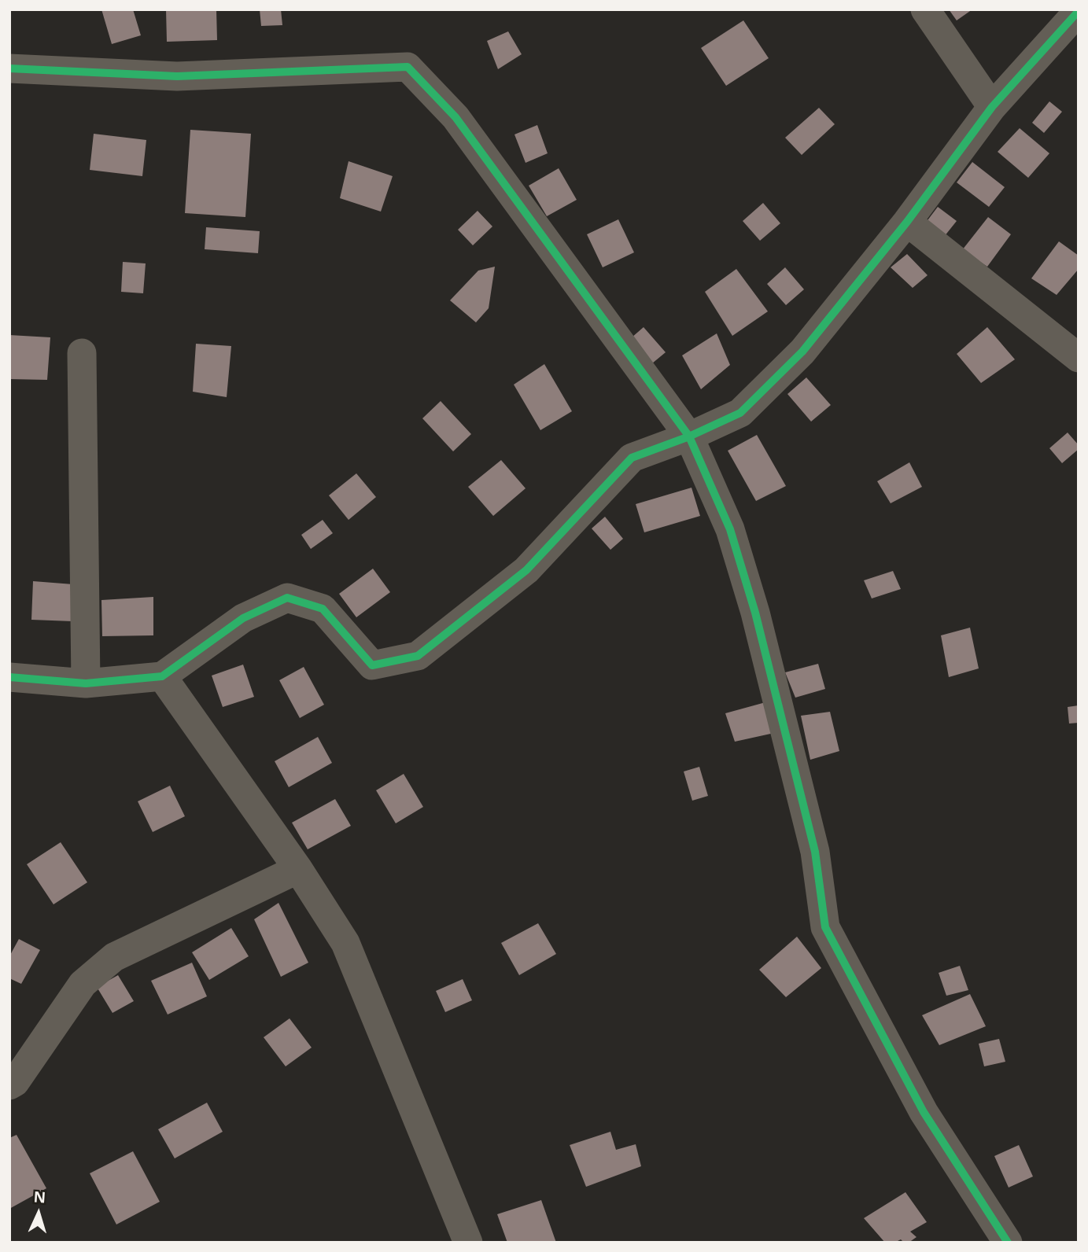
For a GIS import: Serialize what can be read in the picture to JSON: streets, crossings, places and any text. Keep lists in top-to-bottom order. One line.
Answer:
{"north":"top"}
